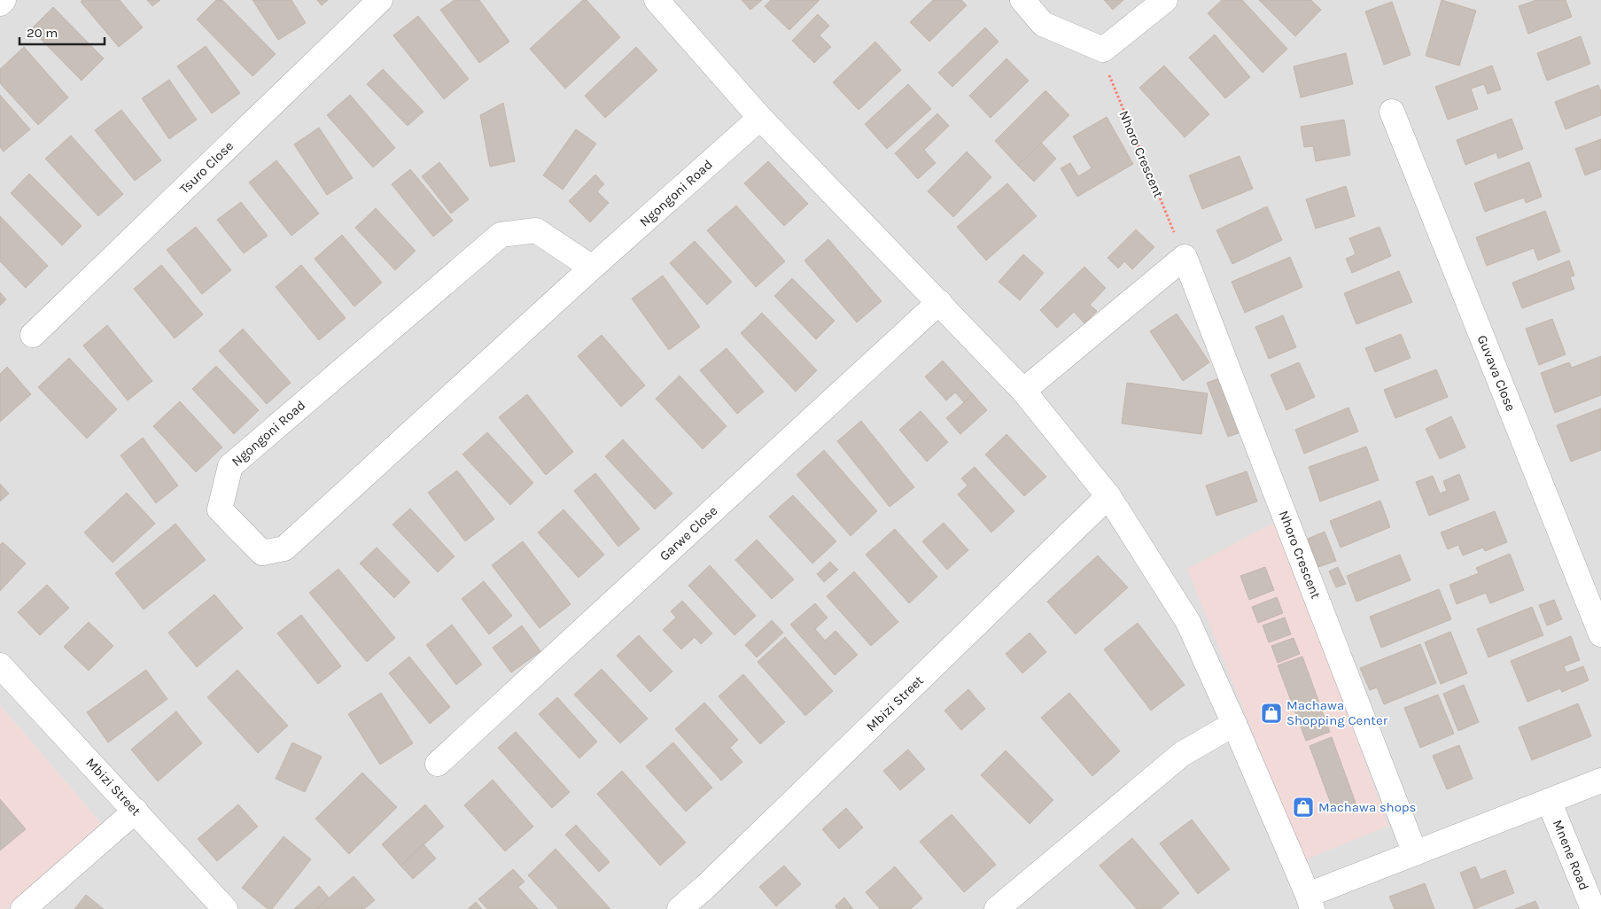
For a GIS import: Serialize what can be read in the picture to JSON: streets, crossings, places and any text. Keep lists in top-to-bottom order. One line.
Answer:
{"streets":{"street":["Nhoro Crescent","Tsuro Close","Ngongoni Road","Guvava Close","Garwe Close","Mbizi Street","Mnene Road"]},"places":{"shop":["Machawa Shopping Center","Machawa shops"]},"scale_bar":"20 m"}
